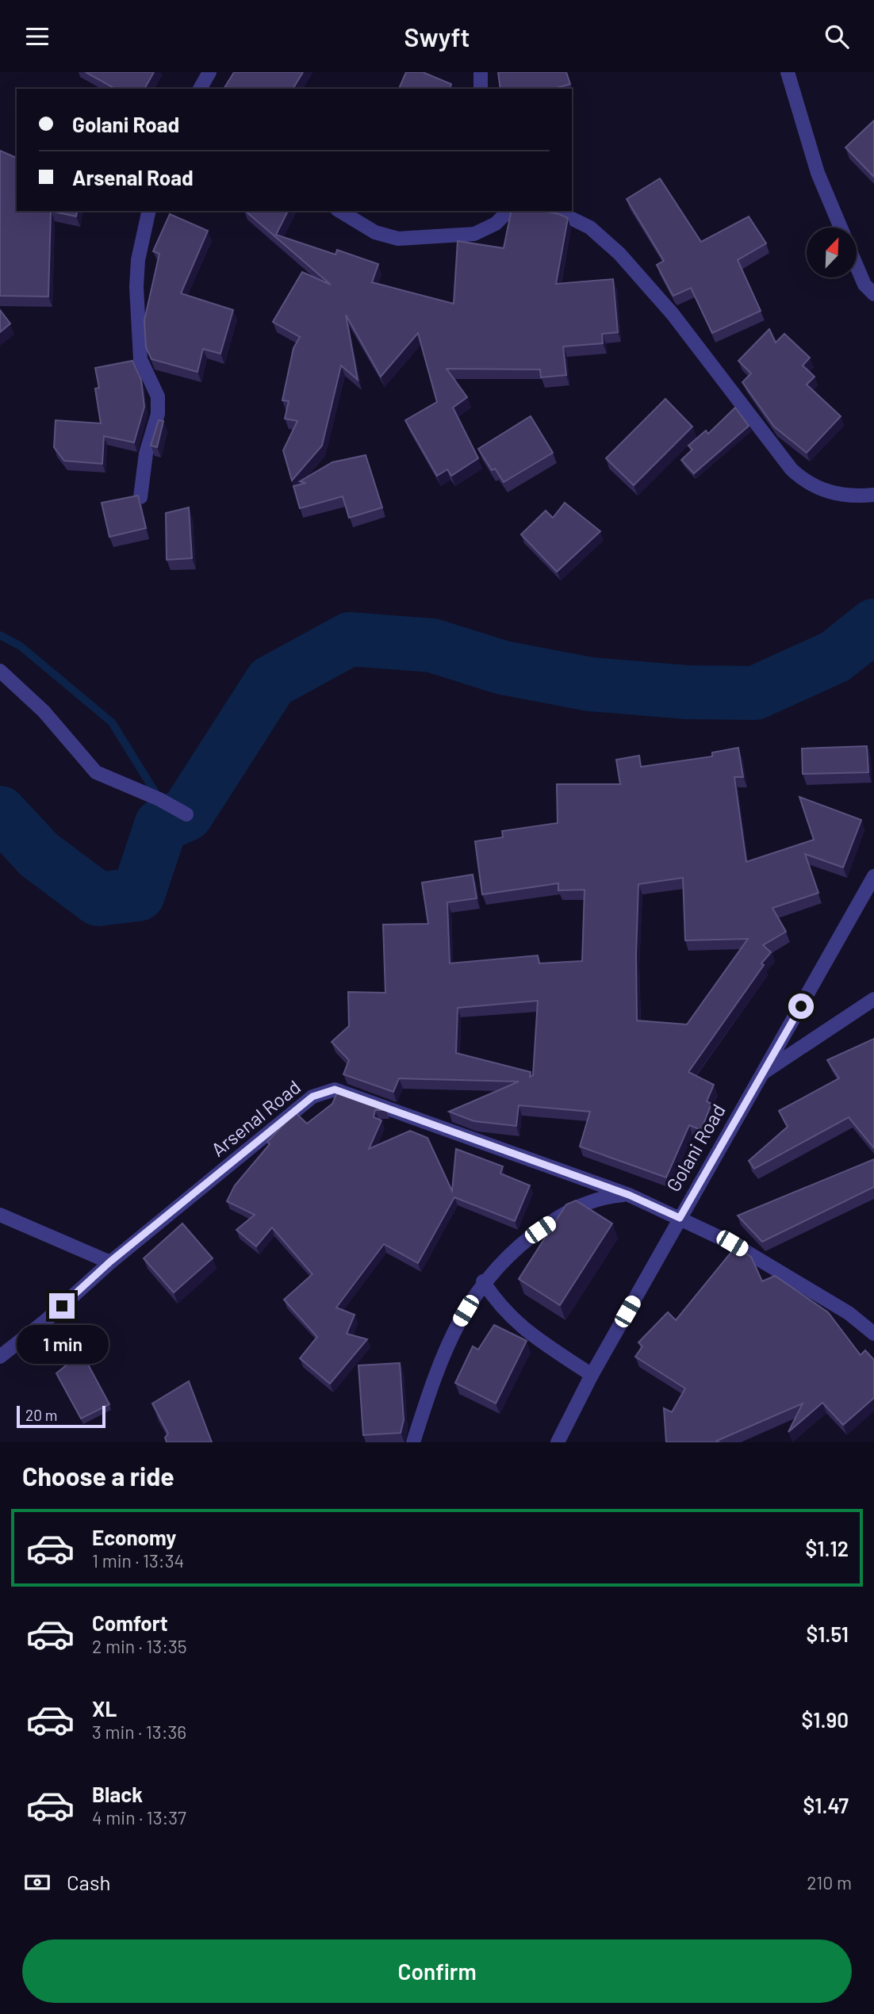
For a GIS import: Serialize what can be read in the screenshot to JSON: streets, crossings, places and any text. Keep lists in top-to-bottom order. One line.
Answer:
{"streets":{"street":["Arsenal Road","Golani Road"]},"crossings":[["Arsenal Road","Golani Road"]],"scale_bar":"20 m","north":"top right","page":{"header":"Swyft","banner":["Golani Road","Arsenal Road"],"bubble":"1 min","scale":"20 m","heading":"Choose a ride","list":[{"name":"Economy","note":"1 min · 13:34","value":"$1.12"},{"name":"Comfort","note":"2 min · 13:35","value":"$1.51"},{"name":"XL","note":"3 min · 13:36","value":"$1.90"},{"name":"Black","note":"4 min · 13:37","value":"$1.47"}],"pay":["Cash","210 m"],"buttons":"Confirm"}}
